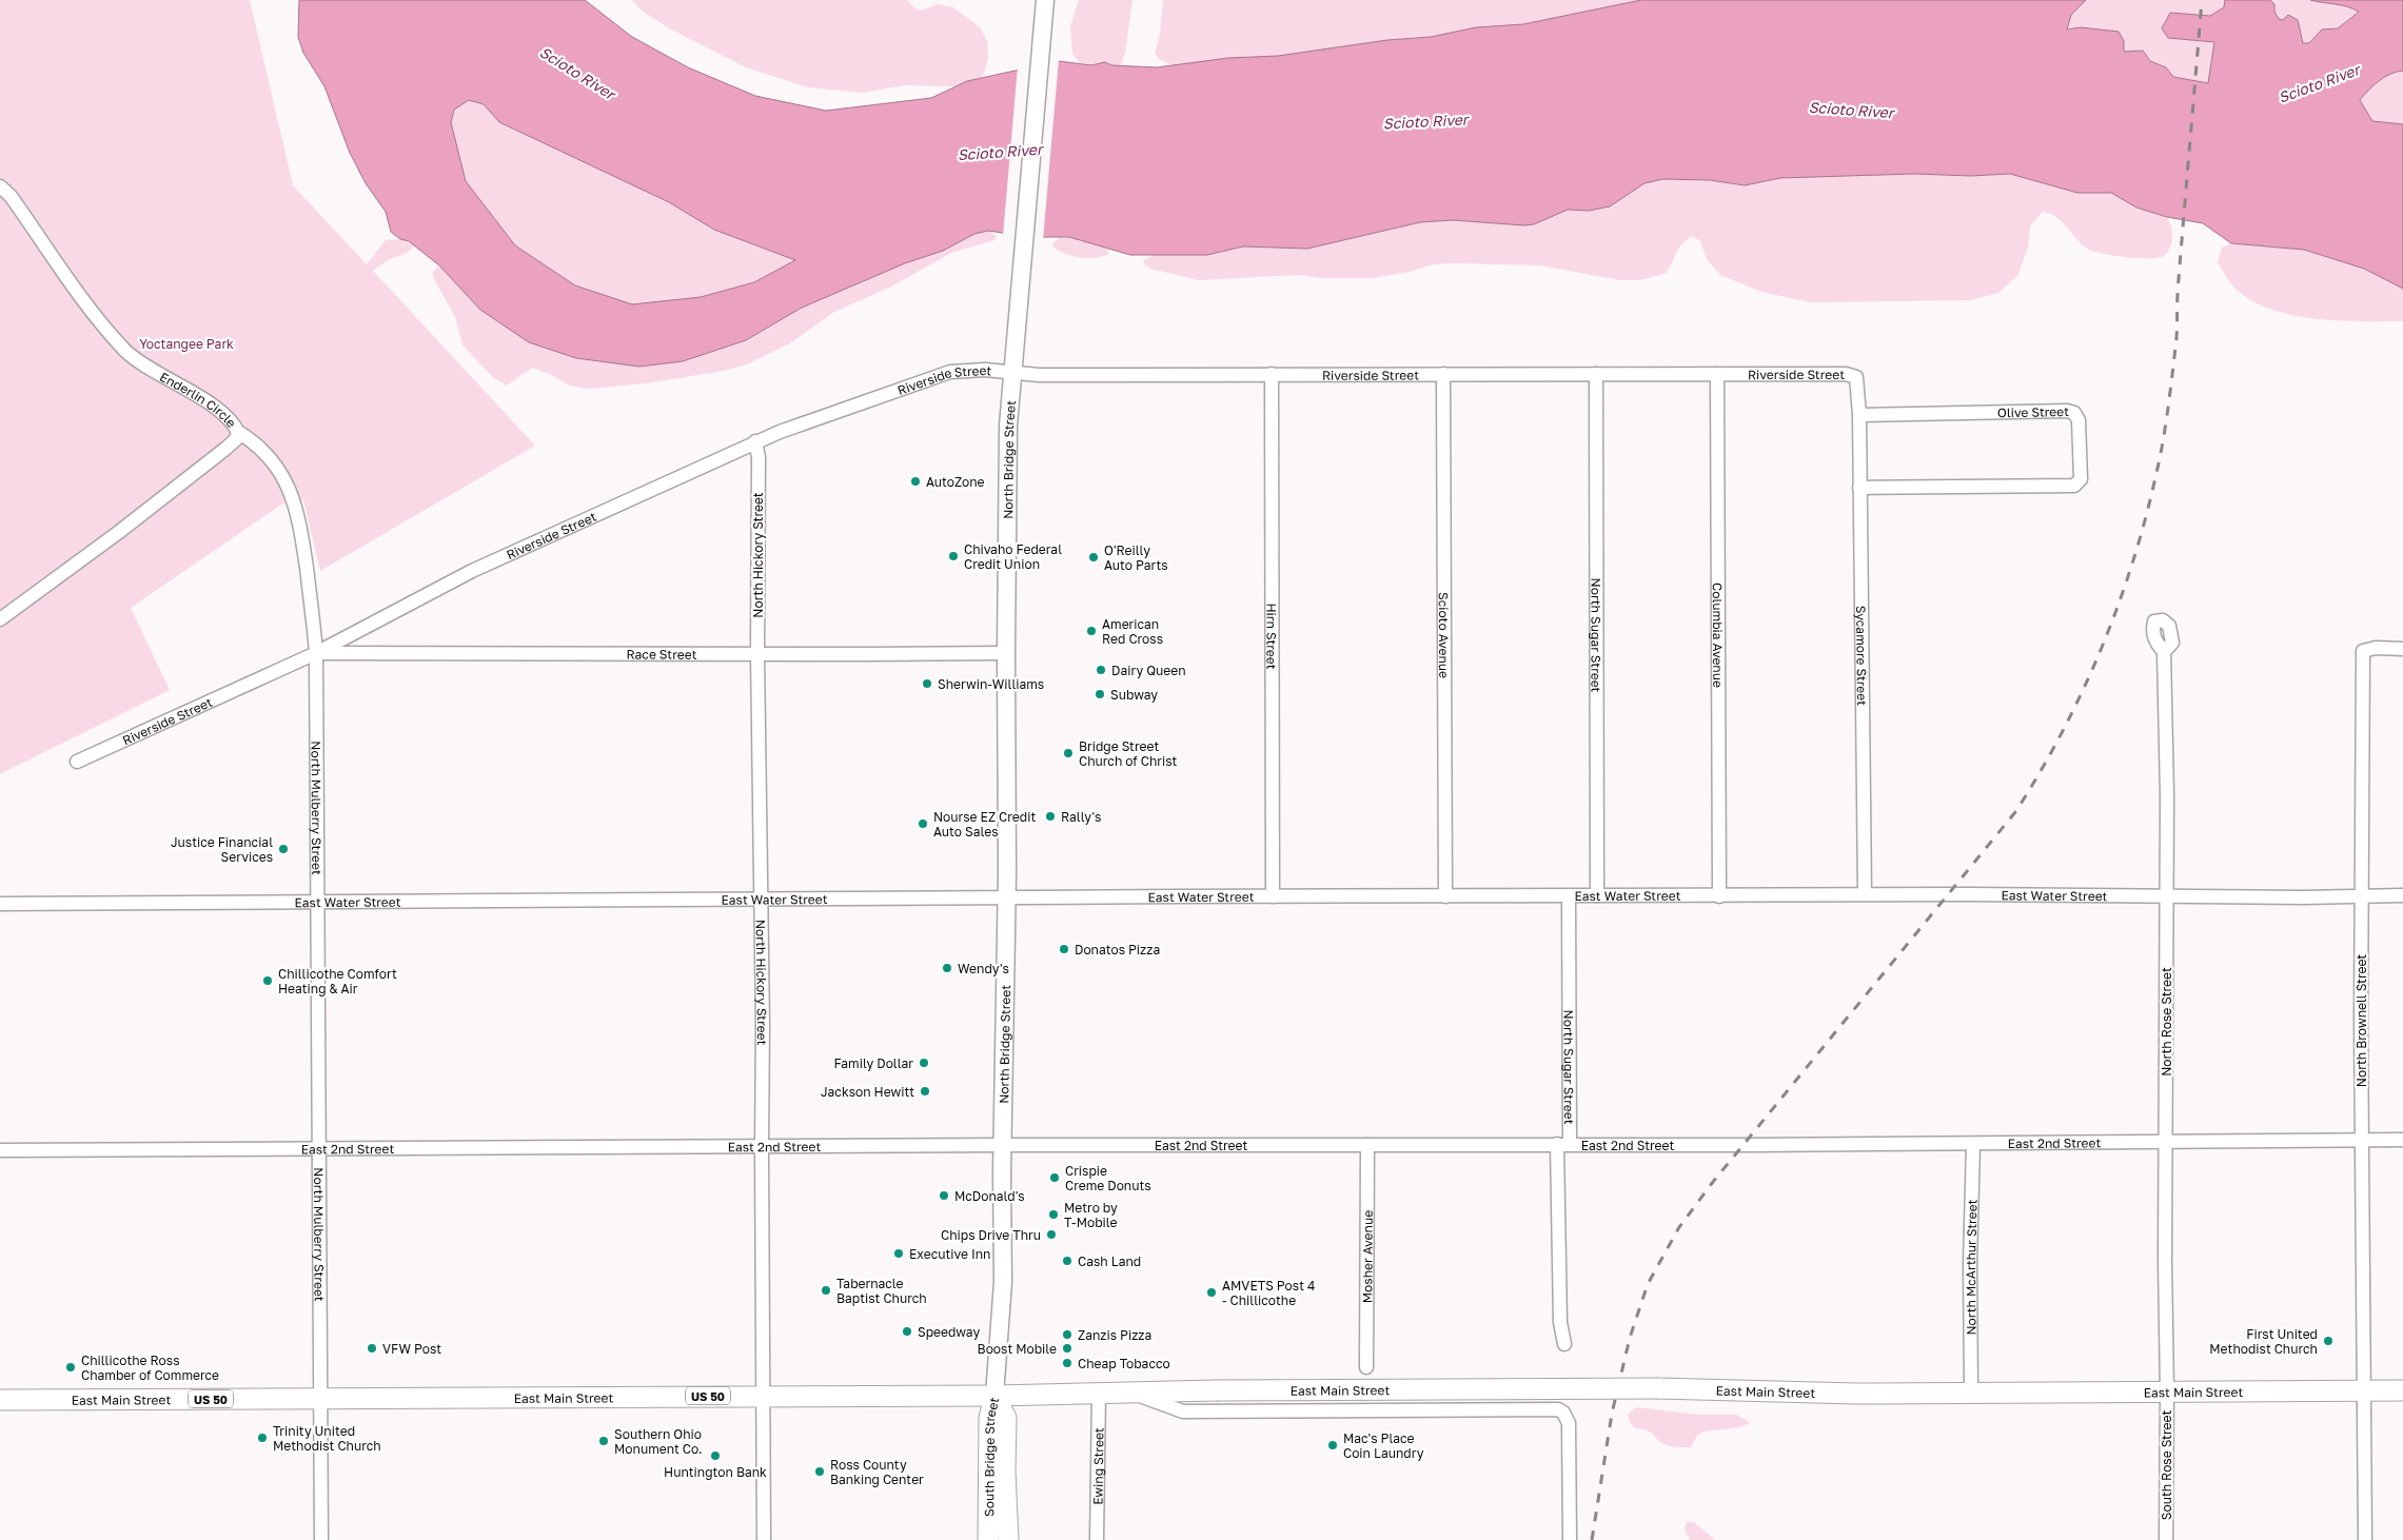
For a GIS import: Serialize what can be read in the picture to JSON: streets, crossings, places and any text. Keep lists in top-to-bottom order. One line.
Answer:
{"streets":{"main road":["North Bridge Street","East Main Street","US 50","South Bridge Street"],"street":["Riverside Street","Enderlin Circle","Olive Street","North Hickory Street","Hirn Street","Scioto Avenue","North Sugar Street","Columbia Avenue","Race Street","Sycamore Street","North Mulberry Street","East Water Street","North Brownell Street","North Rose Street","East 2nd Street","Mosher Avenue","North McArthur Street","South Rose Street","Ewing Street"]},"crossings":[["Riverside Street","Olive Street"],["Riverside Street","North Bridge Street"],["Riverside Street","North Hickory Street"],["Riverside Street","Hirn Street"],["Riverside Street","Scioto Avenue"],["Riverside Street","North Sugar Street"],["Riverside Street","Columbia Avenue"],["Riverside Street","Race Street"],["Riverside Street","Sycamore Street"],["Riverside Street","North Mulberry Street"],["Enderlin Circle","North Mulberry Street"],["Olive Street","Sycamore Street"],["North Bridge Street","Race Street"],["North Bridge Street","East Water Street"],["North Bridge Street","East 2nd Street"],["North Bridge Street","East Main Street"],["North Bridge Street","South Bridge Street"],["North Hickory Street","Race Street"],["North Hickory Street","East Water Street"],["North Hickory Street","East 2nd Street"],["North Hickory Street","East Main Street"],["Hirn Street","East Water Street"],["Scioto Avenue","East Water Street"],["North Sugar Street","East Water Street"],["North Sugar Street","East 2nd Street"],["Columbia Avenue","East Water Street"],["Race Street","North Mulberry Street"],["Sycamore Street","East Water Street"],["North Mulberry Street","East Water Street"],["North Mulberry Street","East 2nd Street"],["North Mulberry Street","East Main Street"],["East Water Street","North Brownell Street"],["East Water Street","North Rose Street"],["North Brownell Street","East 2nd Street"],["North Brownell Street","East Main Street"],["North Rose Street","East 2nd Street"],["North Rose Street","East Main Street"],["North Rose Street","South Rose Street"],["East 2nd Street","Mosher Avenue"],["East 2nd Street","North McArthur Street"],["North McArthur Street","East Main Street"],["East Main Street","South Bridge Street"],["East Main Street","South Rose Street"],["East Main Street","Ewing Street"]],"water":["Scioto River"],"parks":["Yoctangee Park"],"places":["AutoZone","Chivaho Federal Credit Union","O'Reilly Auto Parts","American Red Cross","Dairy Queen","Sherwin-Williams","Subway","Bridge Street Church of Christ","Rally's","Nourse EZ Credit Auto Sales","Justice Financial Services","Donatos Pizza","Wendy's","Chillicothe Comfort Heating & Air","Family Dollar","Jackson Hewitt","Crispie Creme Donuts","McDonald's","Metro by T-Mobile","Chips Drive Thru","Executive Inn","Cash Land","Tabernacle Baptist Church","AMVETS Post 4 - Chillicothe","Speedway","Zanzis Pizza","First United Methodist Church","VFW Post","Boost Mobile","Cheap Tobacco","Chillicothe Ross Chamber of Commerce","Trinity United Methodist Church","Southern Ohio Monument Co.","Mac's Place Coin Laundry","Huntington Bank","Ross County Banking Center"]}
